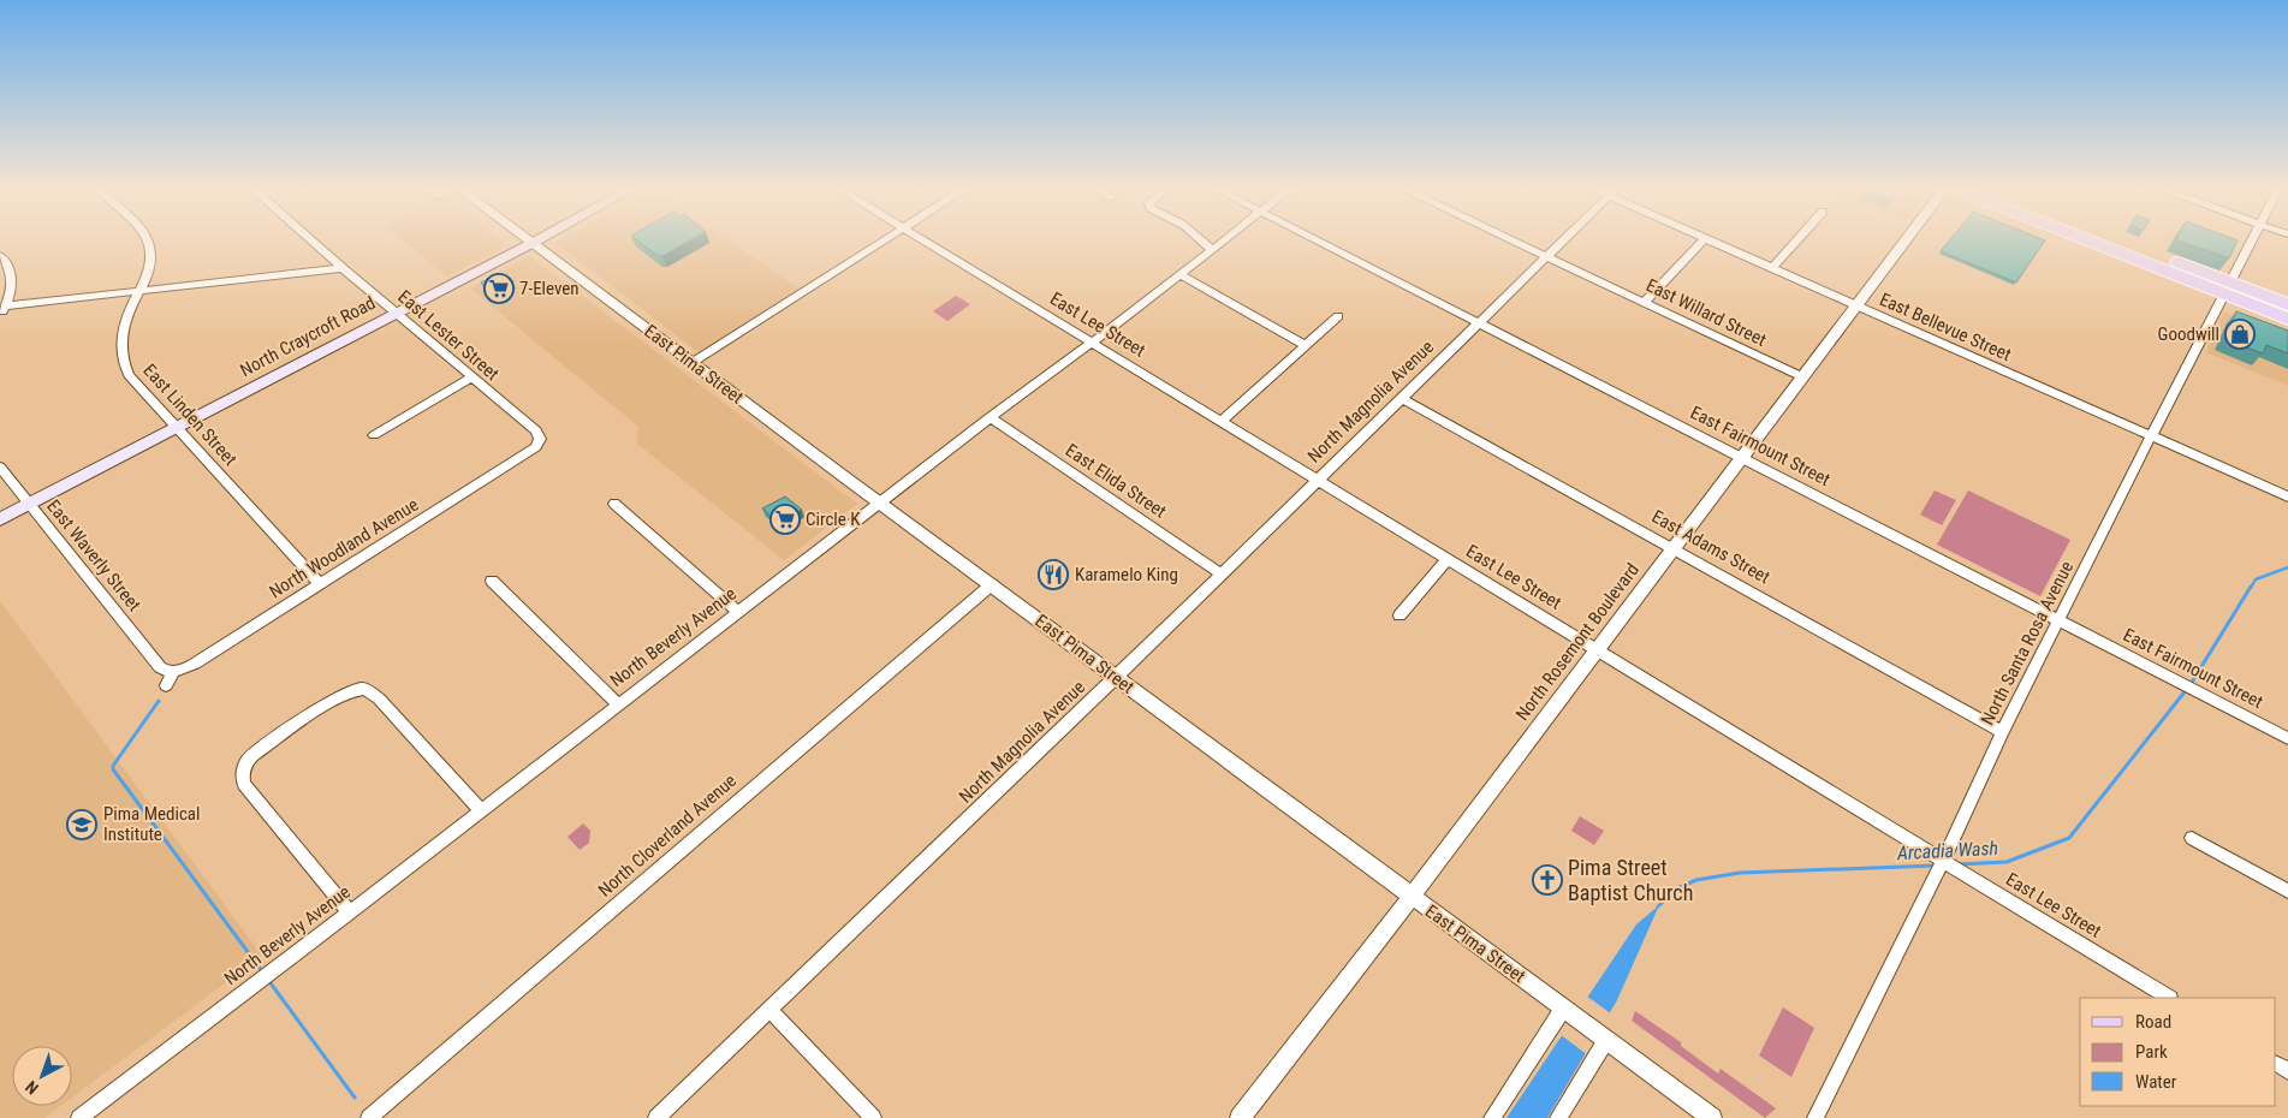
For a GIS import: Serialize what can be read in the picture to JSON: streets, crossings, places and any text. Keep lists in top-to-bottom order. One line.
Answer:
{"streets":{"main road":["North Craycroft Road"],"street":["East Willard Street","East Lee Street","East Bellevue Street","East Lester Street","East Pima Street","North Magnolia Avenue","East Linden Street","East Fairmount Street","East Elida Street","East Adams Street","North Woodland Avenue","East Waverly Street","North Beverly Avenue","North Rosemont Boulevard","North Santa Rosa Avenue","North Cloverland Avenue"]},"crossings":[["East Willard Street","North Magnolia Avenue"],["East Willard Street","North Rosemont Boulevard"],["East Lee Street","North Magnolia Avenue"],["East Lee Street","North Beverly Avenue"],["East Lee Street","North Rosemont Boulevard"],["East Lee Street","North Santa Rosa Avenue"],["East Bellevue Street","North Rosemont Boulevard"],["East Bellevue Street","North Santa Rosa Avenue"],["East Lester Street","North Craycroft Road"],["East Lester Street","North Woodland Avenue"],["North Craycroft Road","East Pima Street"],["North Craycroft Road","East Linden Street"],["North Craycroft Road","East Waverly Street"],["East Pima Street","North Magnolia Avenue"],["East Pima Street","North Beverly Avenue"],["East Pima Street","North Rosemont Boulevard"],["East Pima Street","North Cloverland Avenue"],["North Magnolia Avenue","East Fairmount Street"],["North Magnolia Avenue","East Elida Street"],["North Magnolia Avenue","East Adams Street"],["East Linden Street","North Woodland Avenue"],["East Fairmount Street","North Rosemont Boulevard"],["East Fairmount Street","North Santa Rosa Avenue"],["East Elida Street","North Beverly Avenue"],["East Adams Street","North Rosemont Boulevard"],["East Adams Street","North Santa Rosa Avenue"],["North Woodland Avenue","East Waverly Street"]],"water":["Arcadia Wash"],"places":{"supermarket":["7-Eleven","Circle K"],"shop":["Goodwill"],"restaurant":["Karamelo King"],"school or university":["Pima Medical Institute"],"church":["Pima Street Baptist Church"]},"legend":["Road","Park","Water"],"north":"bottom left"}
